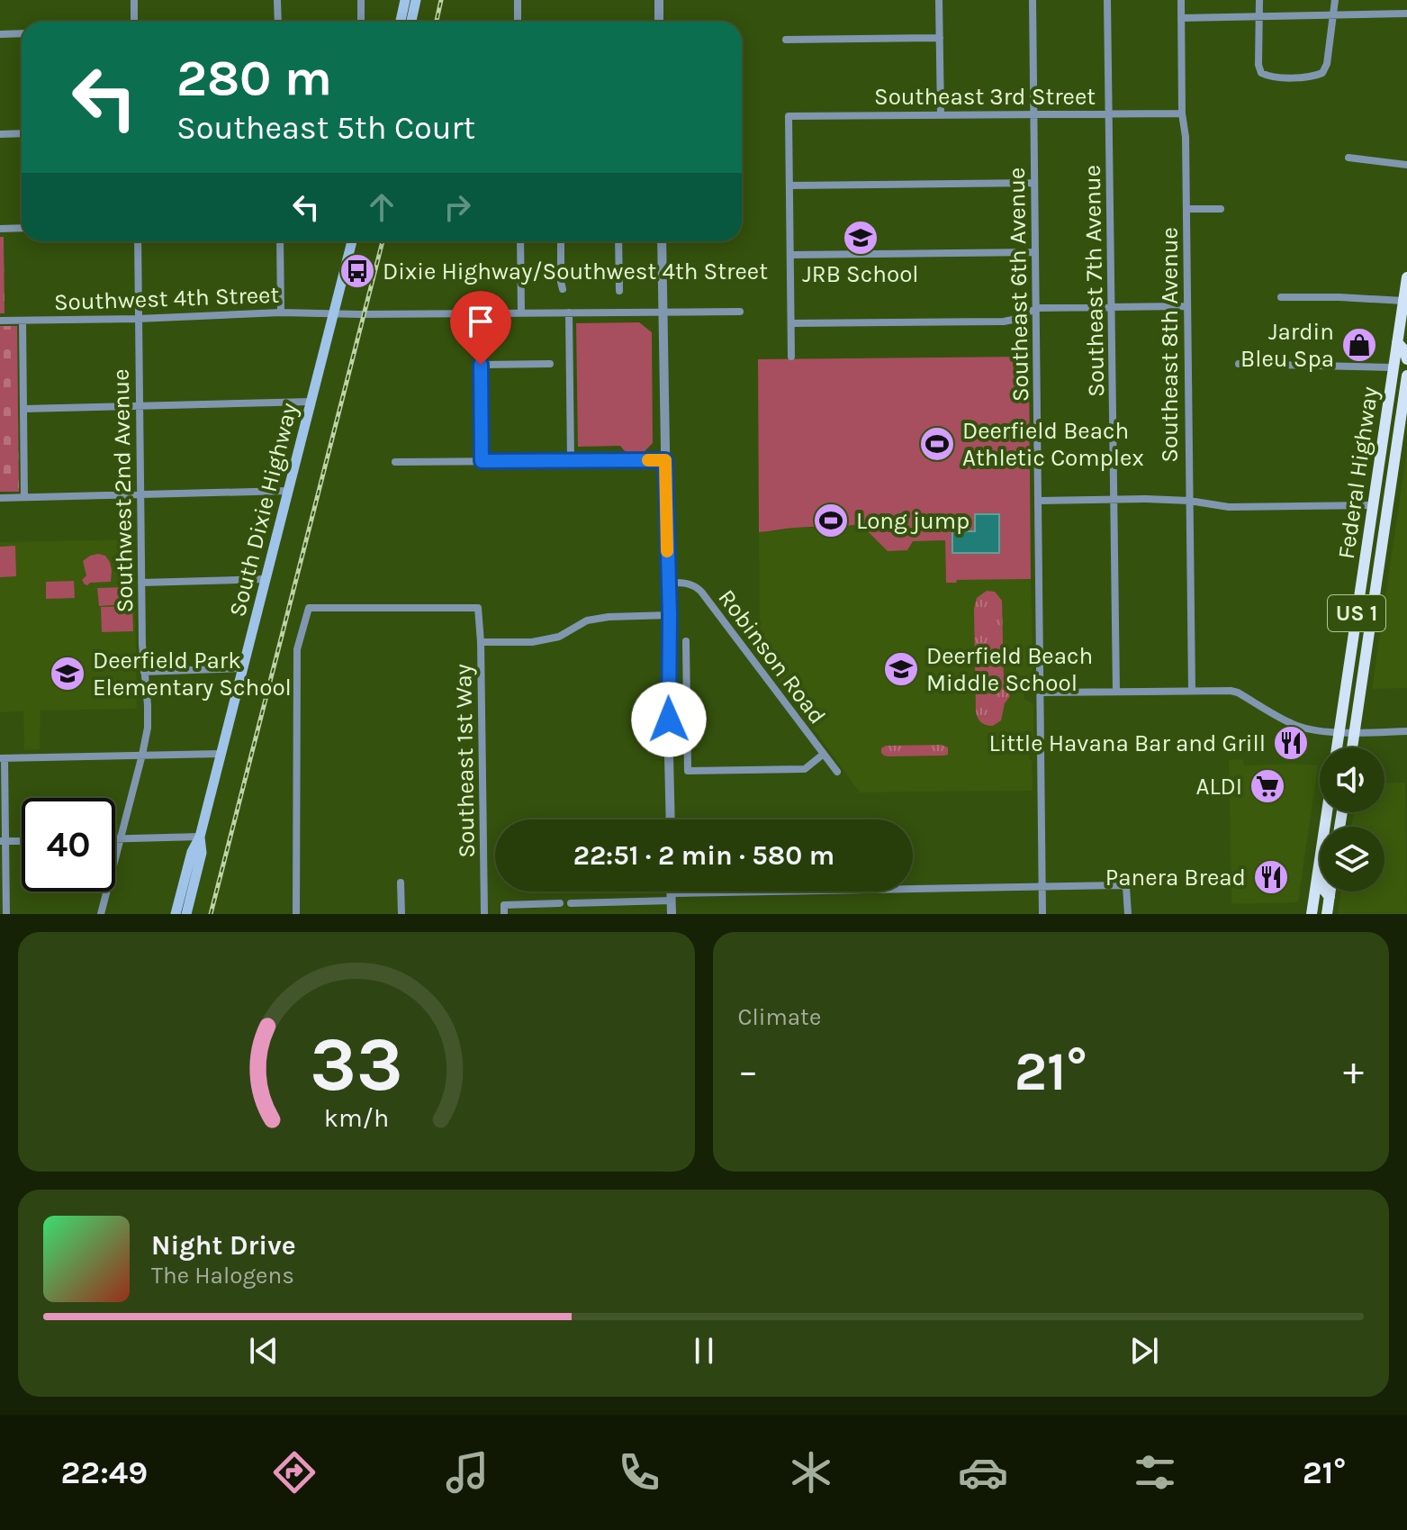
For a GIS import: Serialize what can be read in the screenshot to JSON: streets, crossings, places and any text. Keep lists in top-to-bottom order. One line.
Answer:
{"streets":{"main road":["Federal Highway","South Dixie Highway","US 1"],"street":["Southeast 3rd Street","Southeast 7th Avenue","Southeast 6th Avenue","Southwest 4th Street","Southeast 8th Avenue","Southwest 2nd Avenue","Robinson Road","Southeast 1st Way"]},"crossings":[["Southeast 3rd Street","Southeast 7th Avenue"],["Southeast 3rd Street","Southeast 6th Avenue"],["Southeast 3rd Street","Southeast 8th Avenue"],["Southwest 4th Street","Southwest 2nd Avenue"],["Southwest 4th Street","South Dixie Highway"]],"places":{"school or university":["JRB School","Deerfield Beach Middle School","Deerfield Park Elementary School"],"bus stop":["Dixie Highway/Southwest 4th Street"],"shop":["Jardin Bleu Spa"],"sports":["Deerfield Beach Athletic Complex","Long jump"],"restaurant":["Little Havana Bar and Grill","Panera Bread"],"supermarket":["ALDI"]},"page":{"turn":["280 m","Southeast 5th Court"],"limit":"40","trip":"22:51 · 2 min · 580 m","tile":"Climate","heat":["−","21°","+"],"song":["Night Drive","The Halogens"],"tabs":["22:49","21°"],"gauge":["33","km/h"]}}
